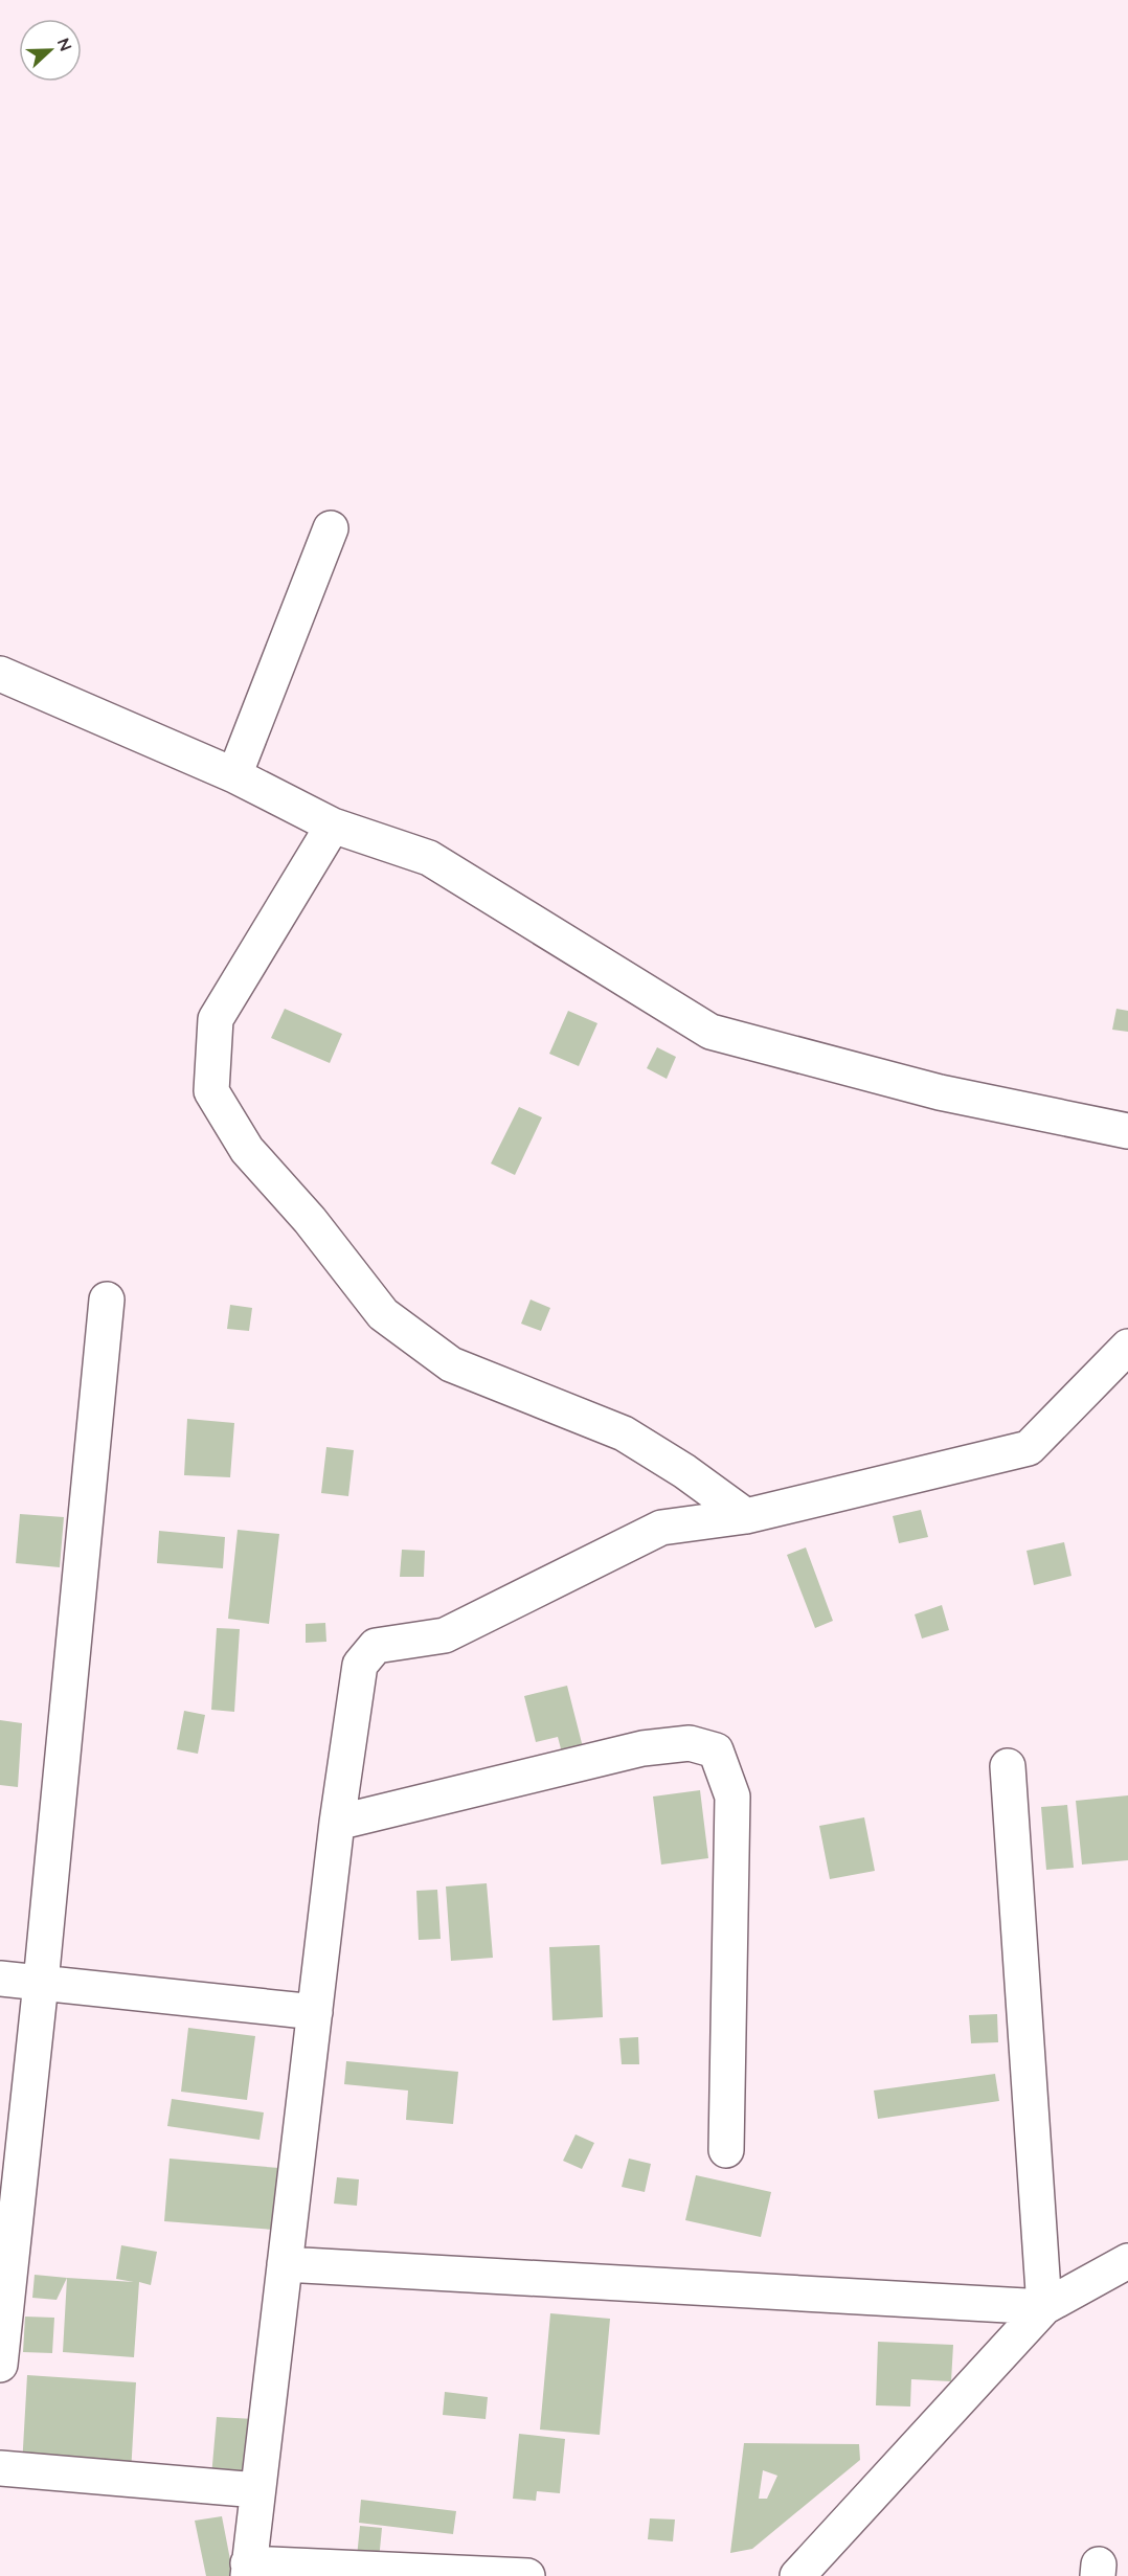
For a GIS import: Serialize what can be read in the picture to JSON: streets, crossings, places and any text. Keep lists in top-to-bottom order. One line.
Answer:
{"north":"right"}
